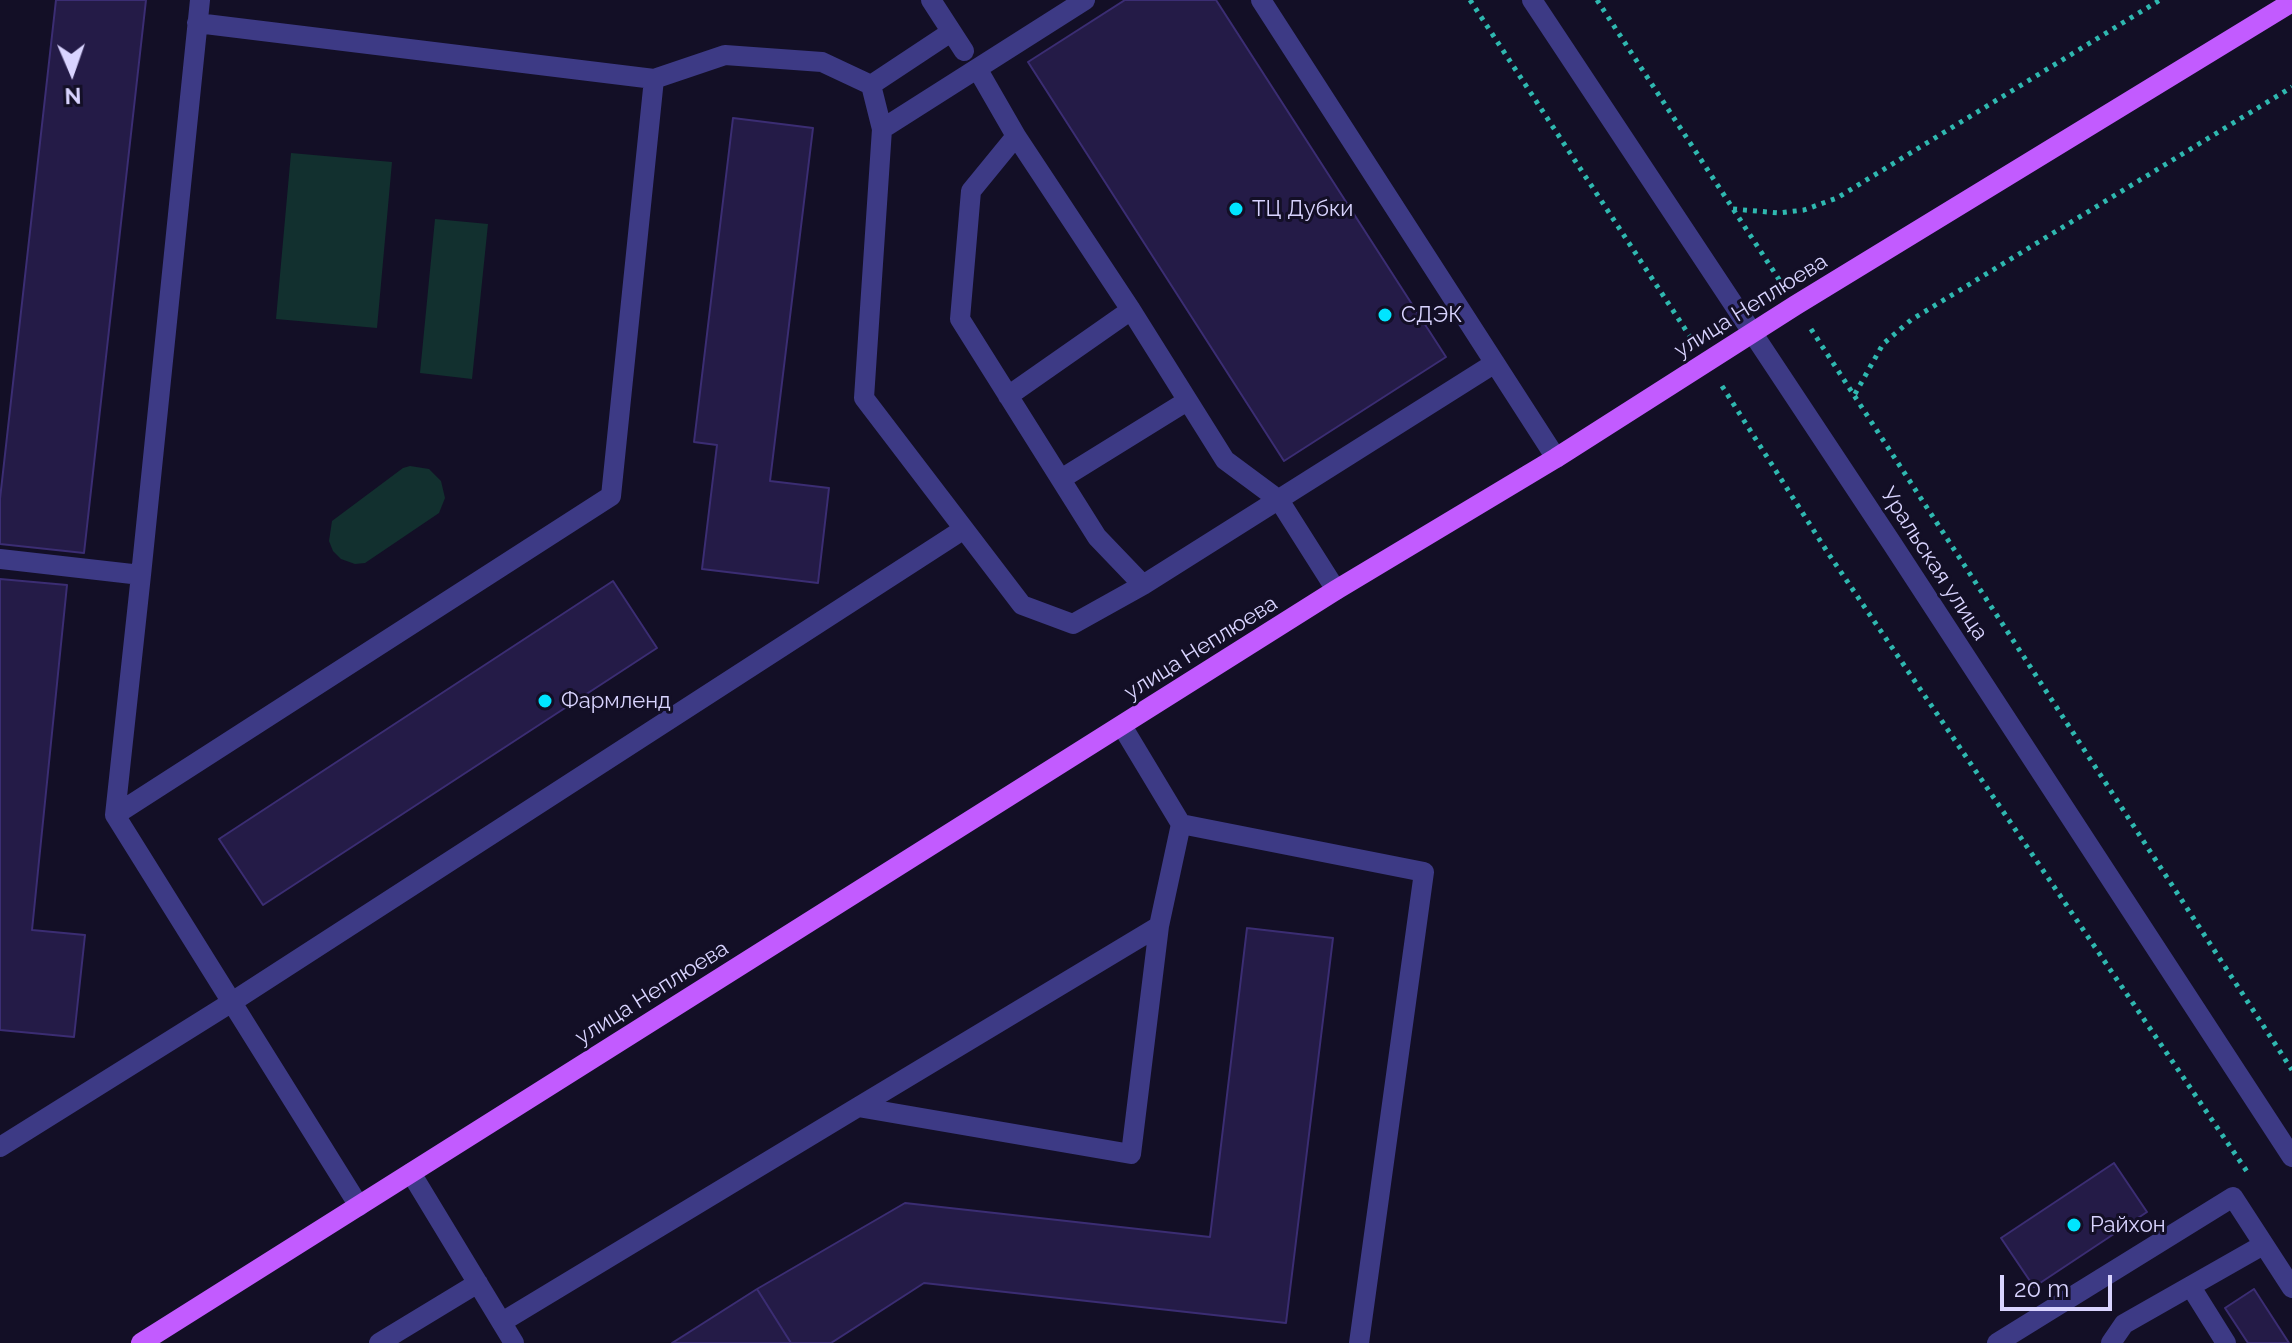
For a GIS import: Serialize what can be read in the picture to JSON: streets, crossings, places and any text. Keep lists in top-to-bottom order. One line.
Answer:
{"streets":{"main road":["улица Неплюева"],"street":["Уральская улица"]},"crossings":[["улица Неплюева","Уральская улица"]],"places":["ТЦ Дубки","СДЭК","Фармленд","Райхон"],"scale_bar":"20 m","north":"bottom"}
